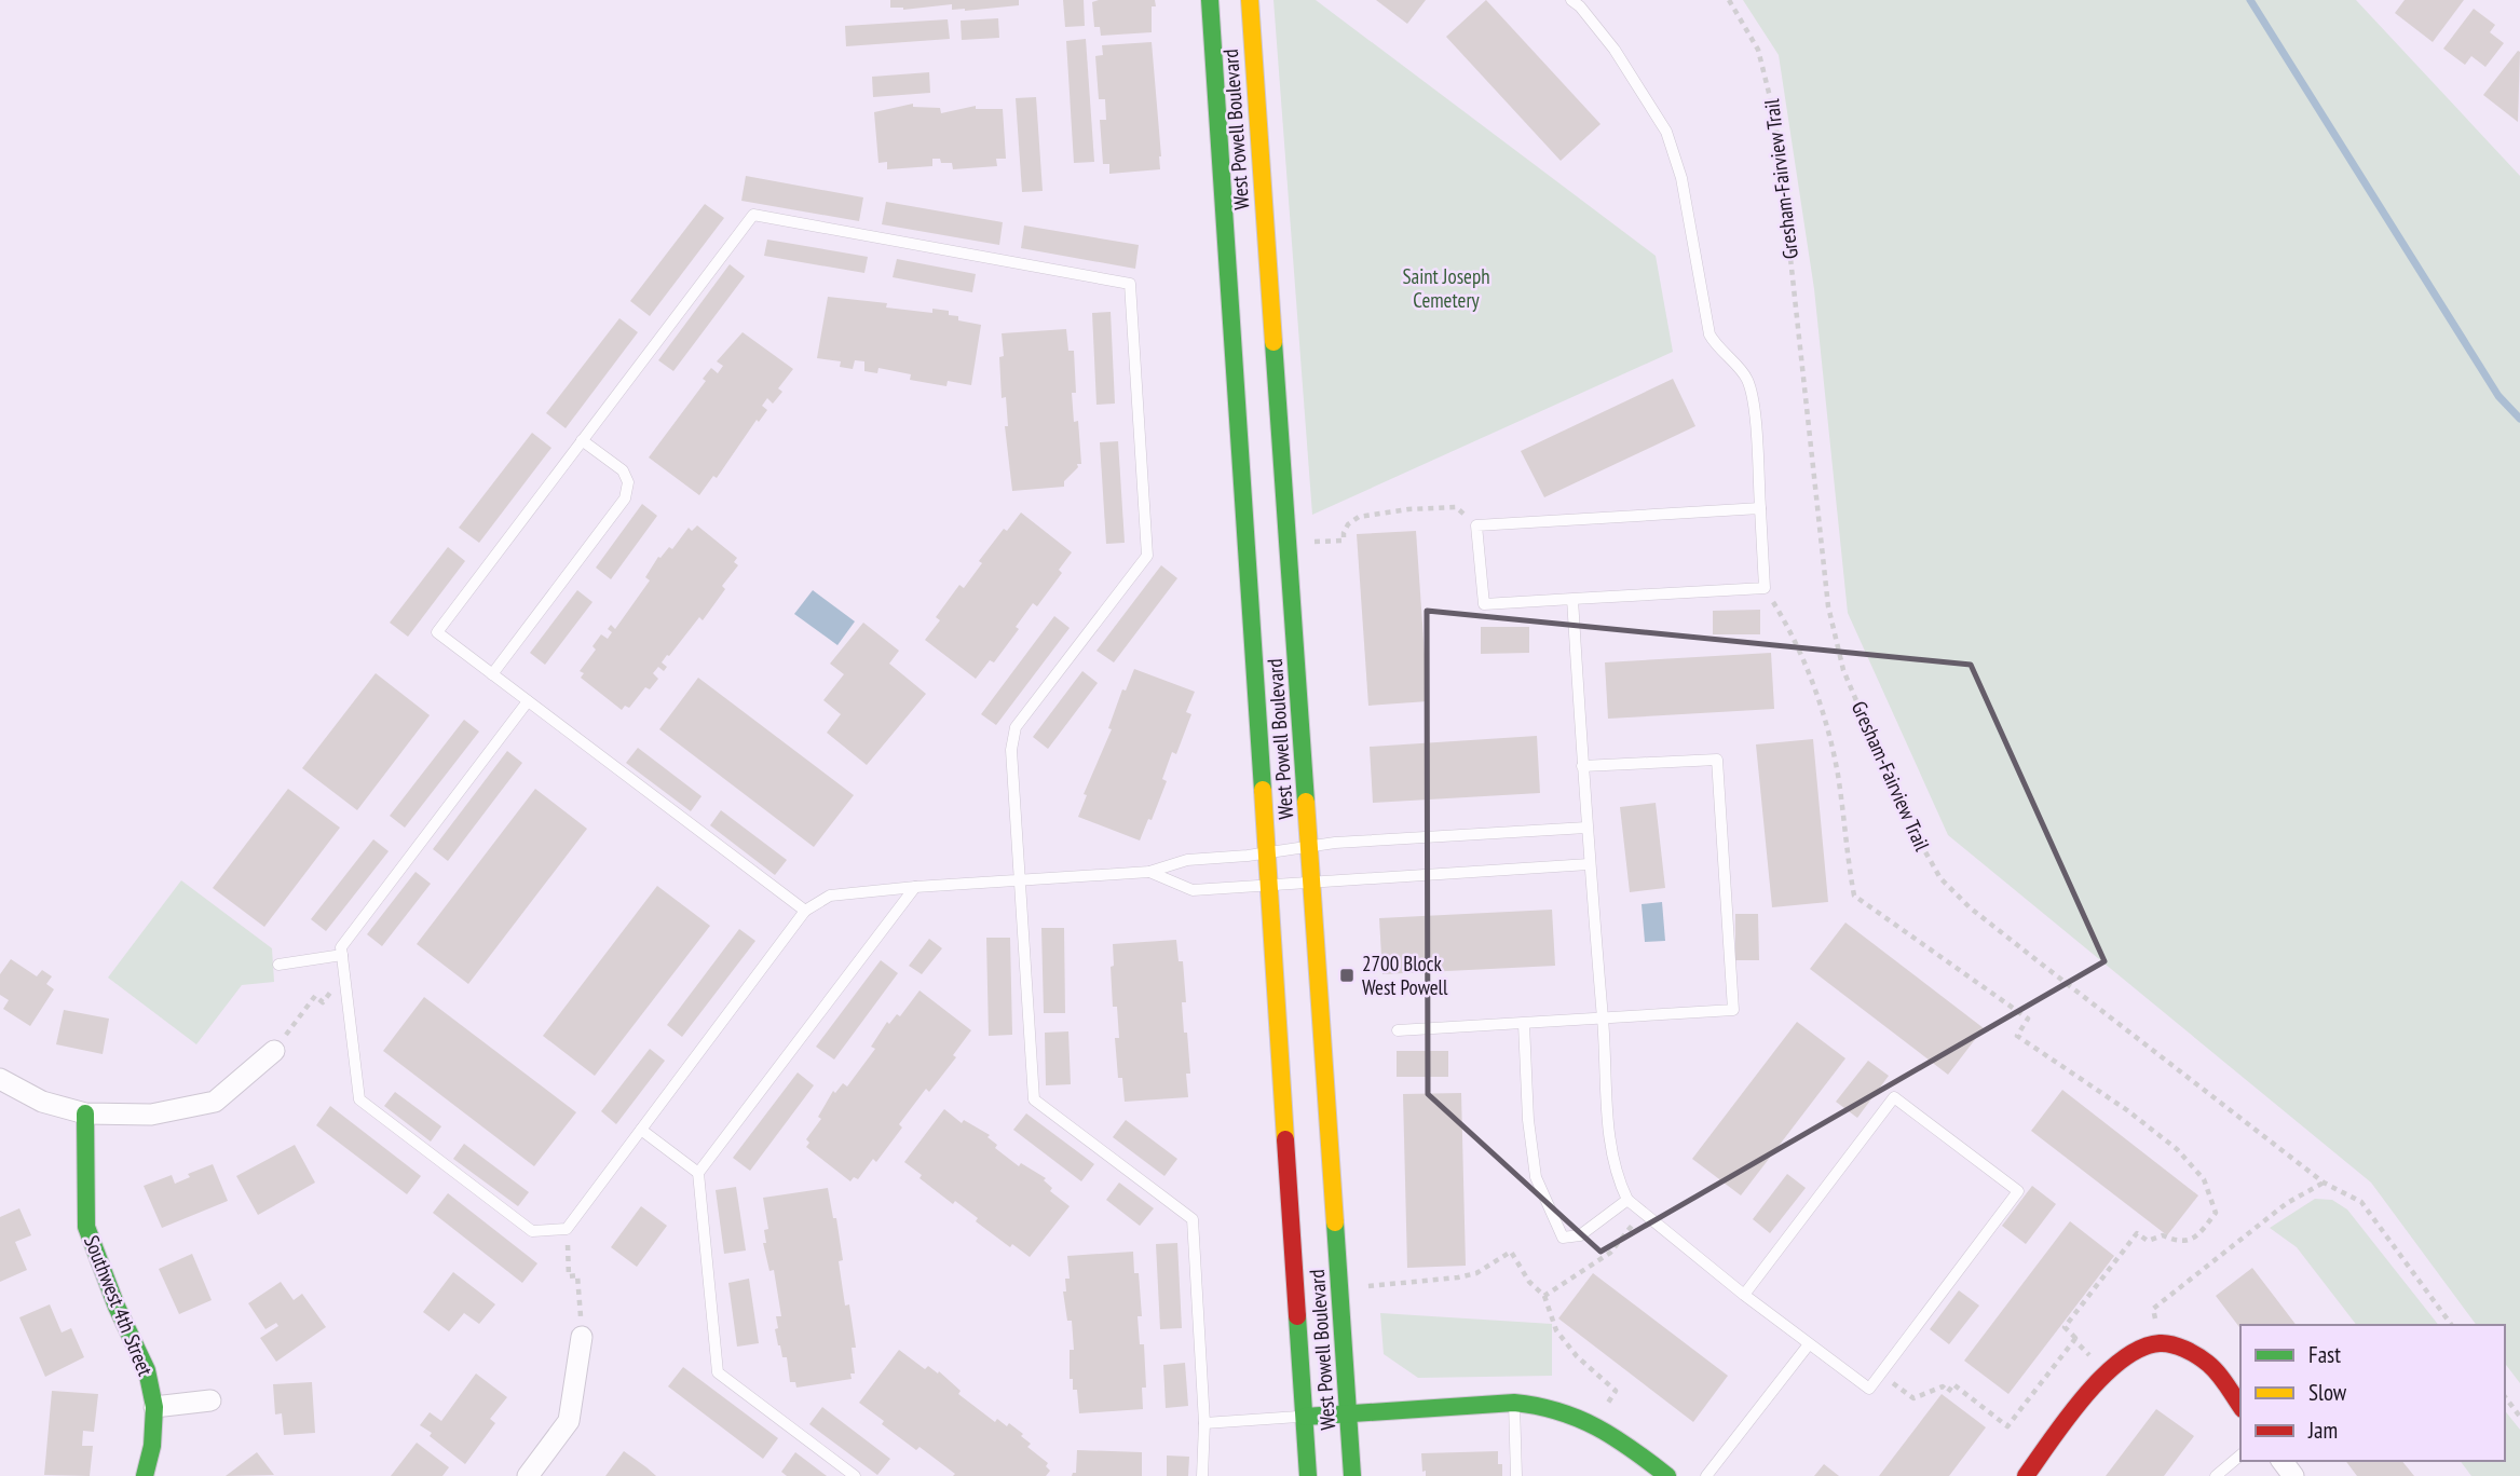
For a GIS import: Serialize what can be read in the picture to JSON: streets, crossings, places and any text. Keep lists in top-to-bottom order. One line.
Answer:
{"streets":{"main road":["West Powell Boulevard","Southwest 4th Street"],"path":["Gresham-Fairview Trail"]},"parks":["Saint Joseph Cemetery"],"places":{"transit":["2700 Block West Powell"]},"legend":["Fast","Slow","Jam"]}
